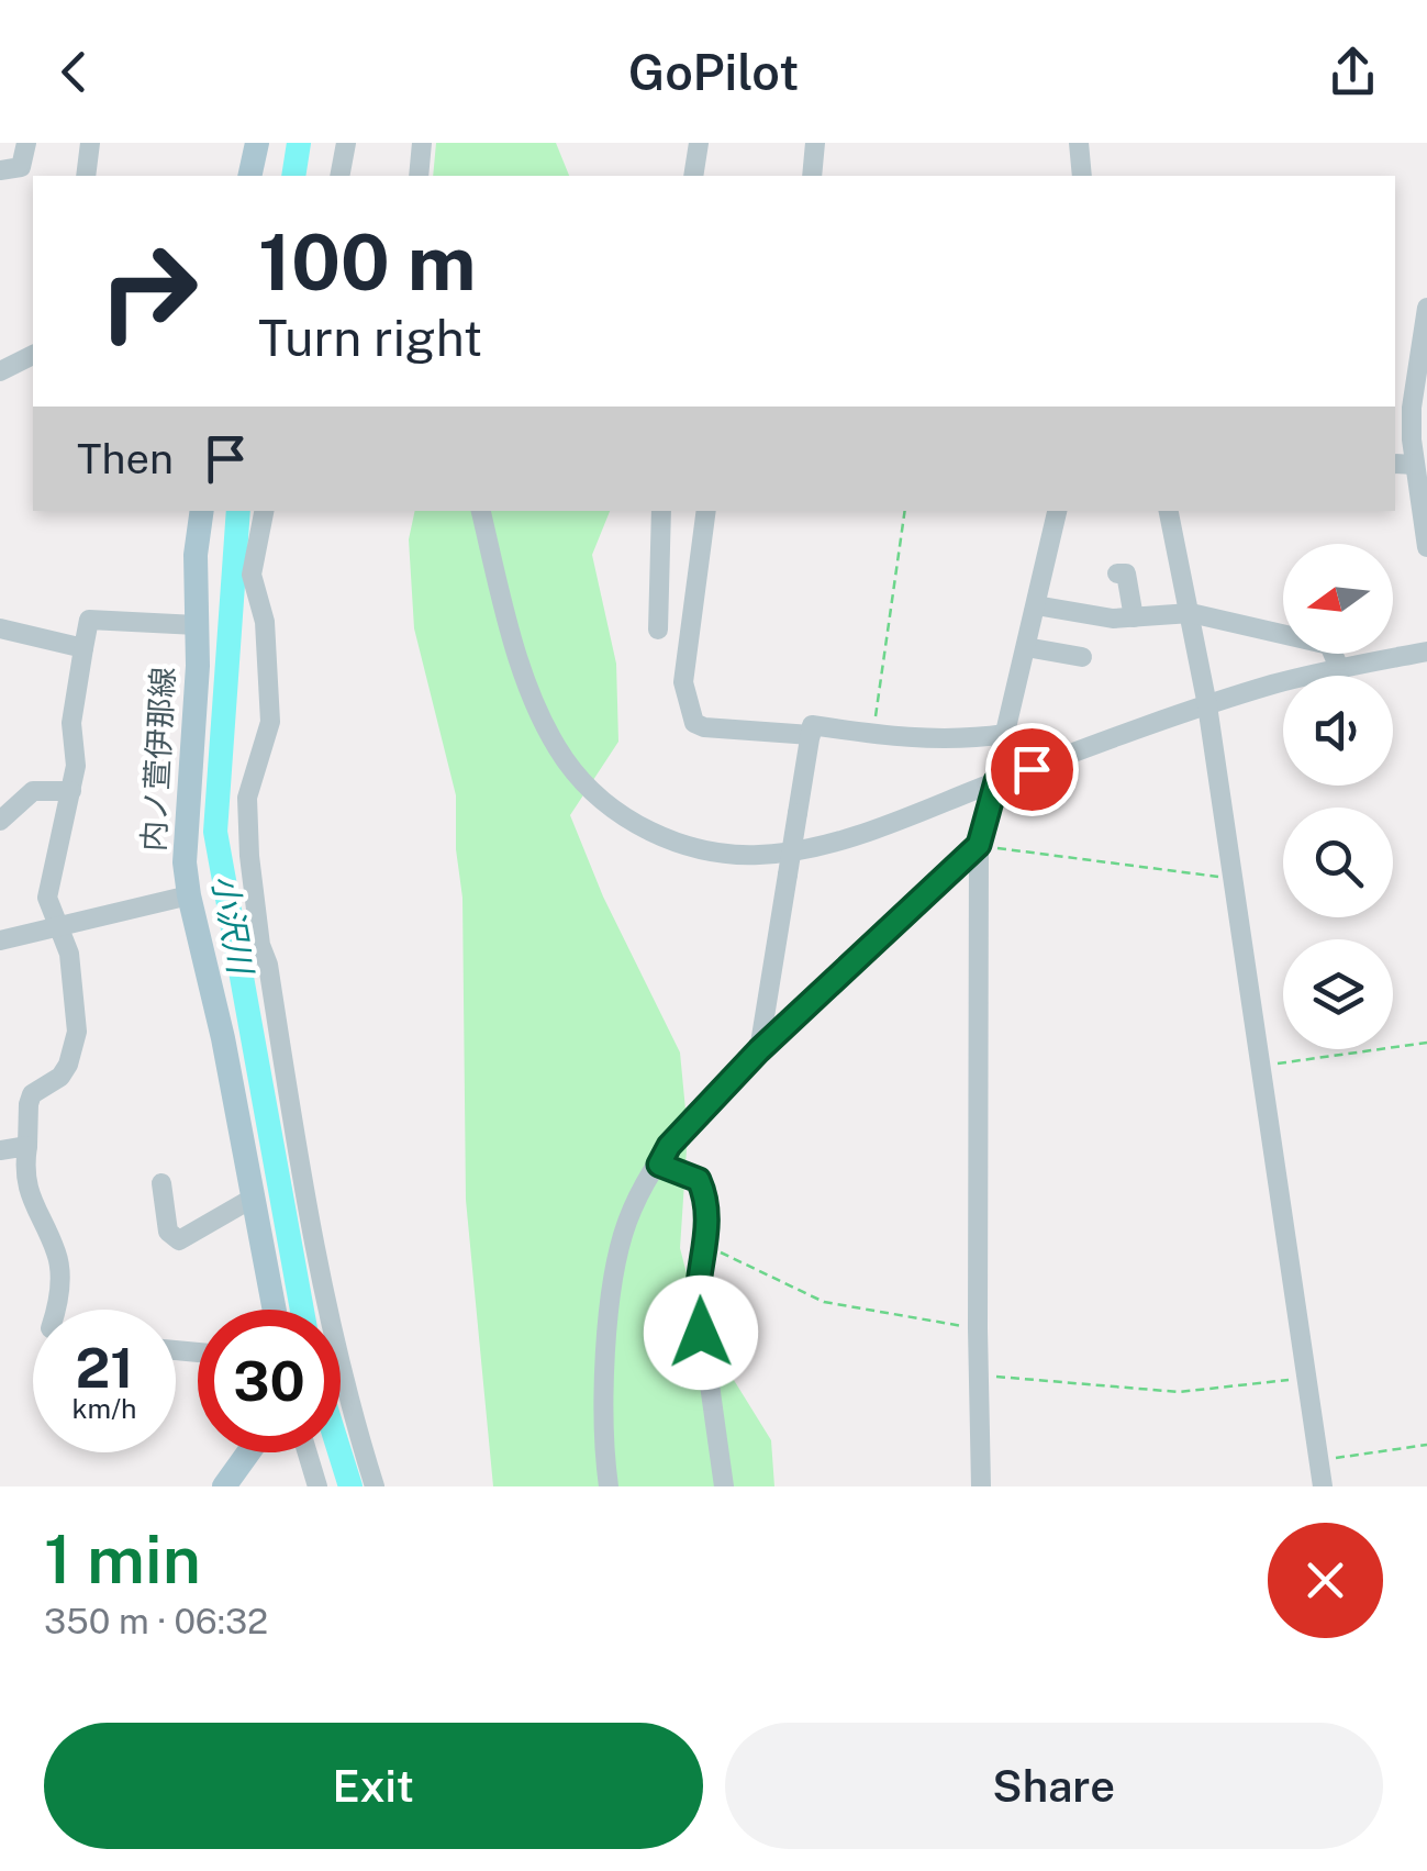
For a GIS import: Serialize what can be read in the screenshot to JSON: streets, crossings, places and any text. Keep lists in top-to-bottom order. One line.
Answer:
{"streets":{"main road":["内ノ萱伊那線"]},"water":["小沢川"],"north":"left","page":{"header":"GoPilot","turn":["100 m","Turn right"],"then":"Then","speed":"21 km/h","limit":"30","heading":["1 min","350 m · 06:32"],"buttons":["Exit","Share"]}}
